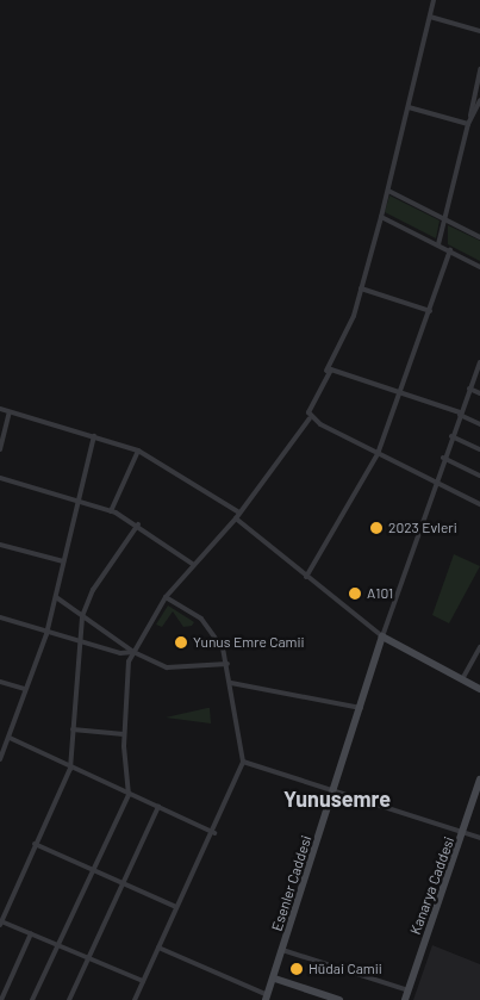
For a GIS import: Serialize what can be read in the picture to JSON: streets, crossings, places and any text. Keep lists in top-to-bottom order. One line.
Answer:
{"streets":{"street":["Esenler Caddesi","Kanarya Caddesi"]},"districts":["Yunusemre"],"places":["2023 Evleri","A101","Yunus Emre Camii","Hüdai Camii"]}
